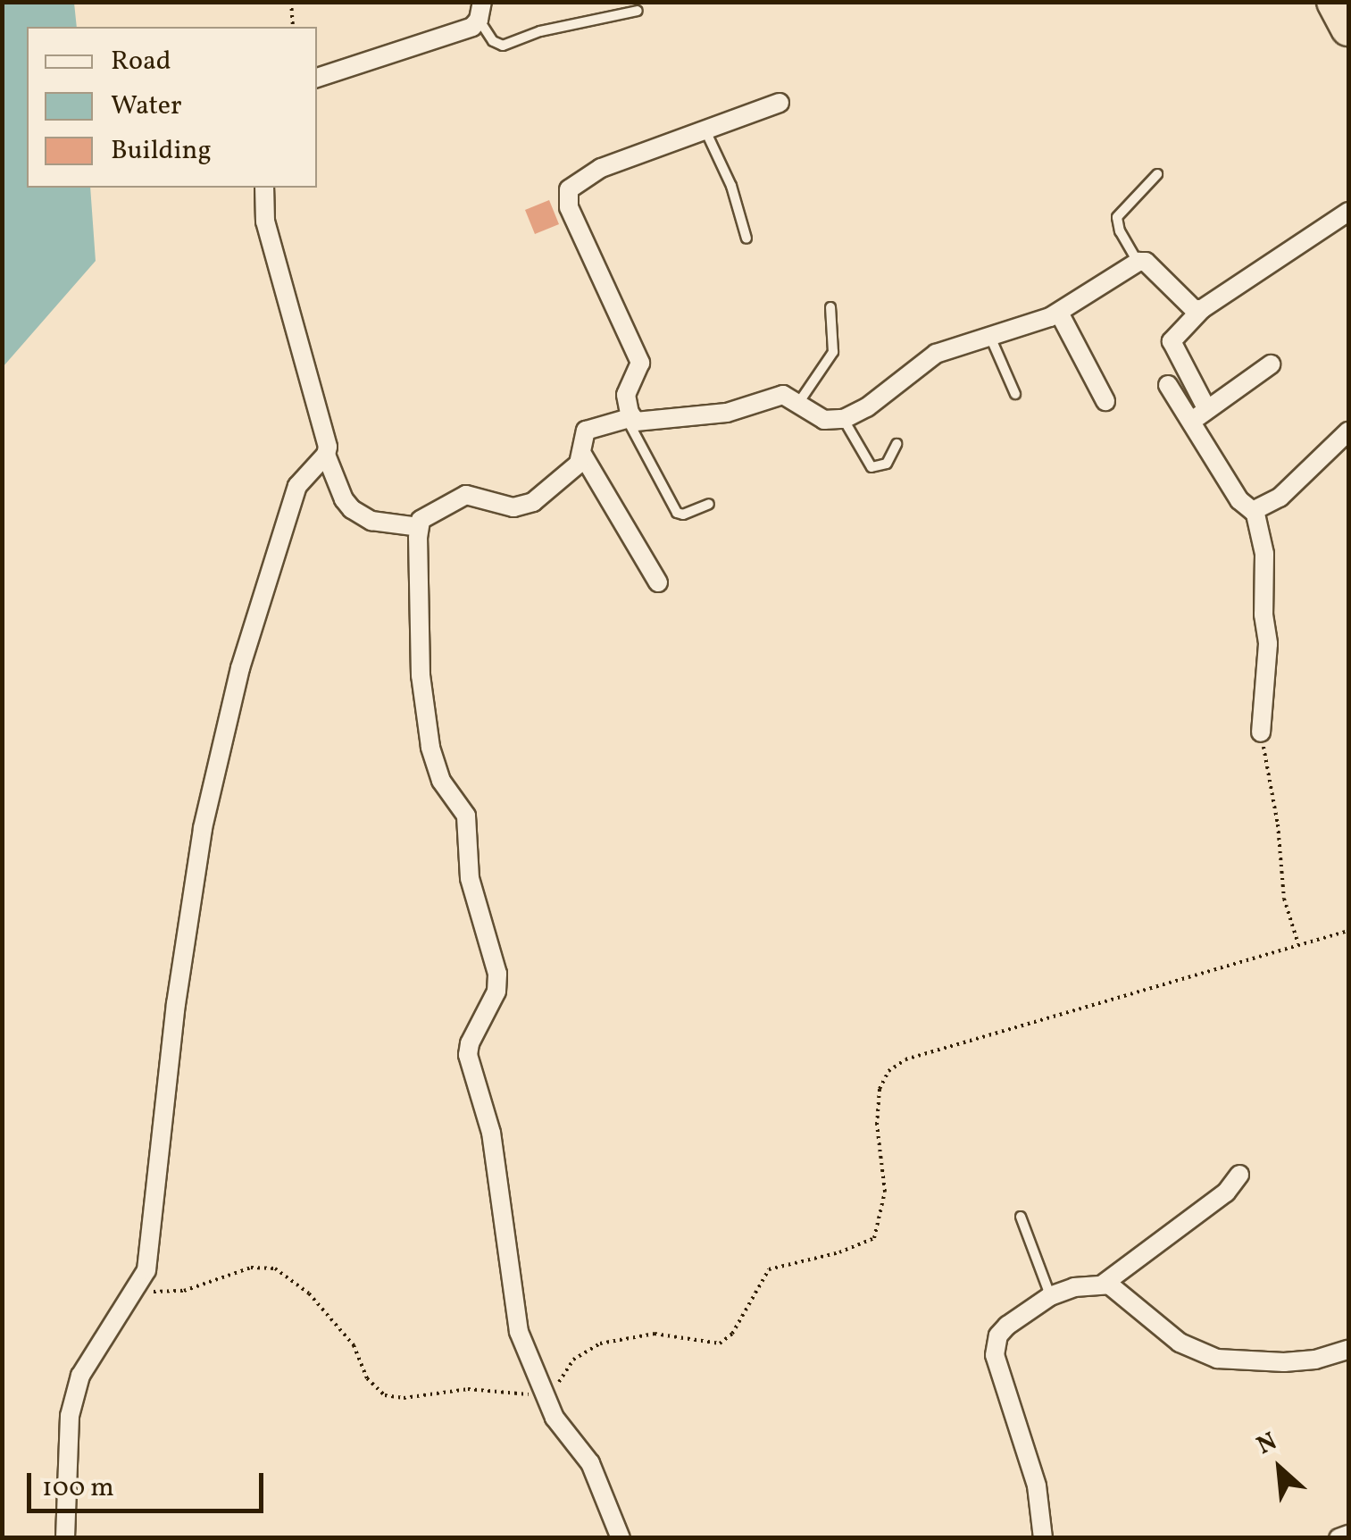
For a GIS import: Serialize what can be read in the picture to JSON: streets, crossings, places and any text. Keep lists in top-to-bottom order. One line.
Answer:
{"legend":["Road","Water","Building"],"scale_bar":"100 m","north":"top left"}
